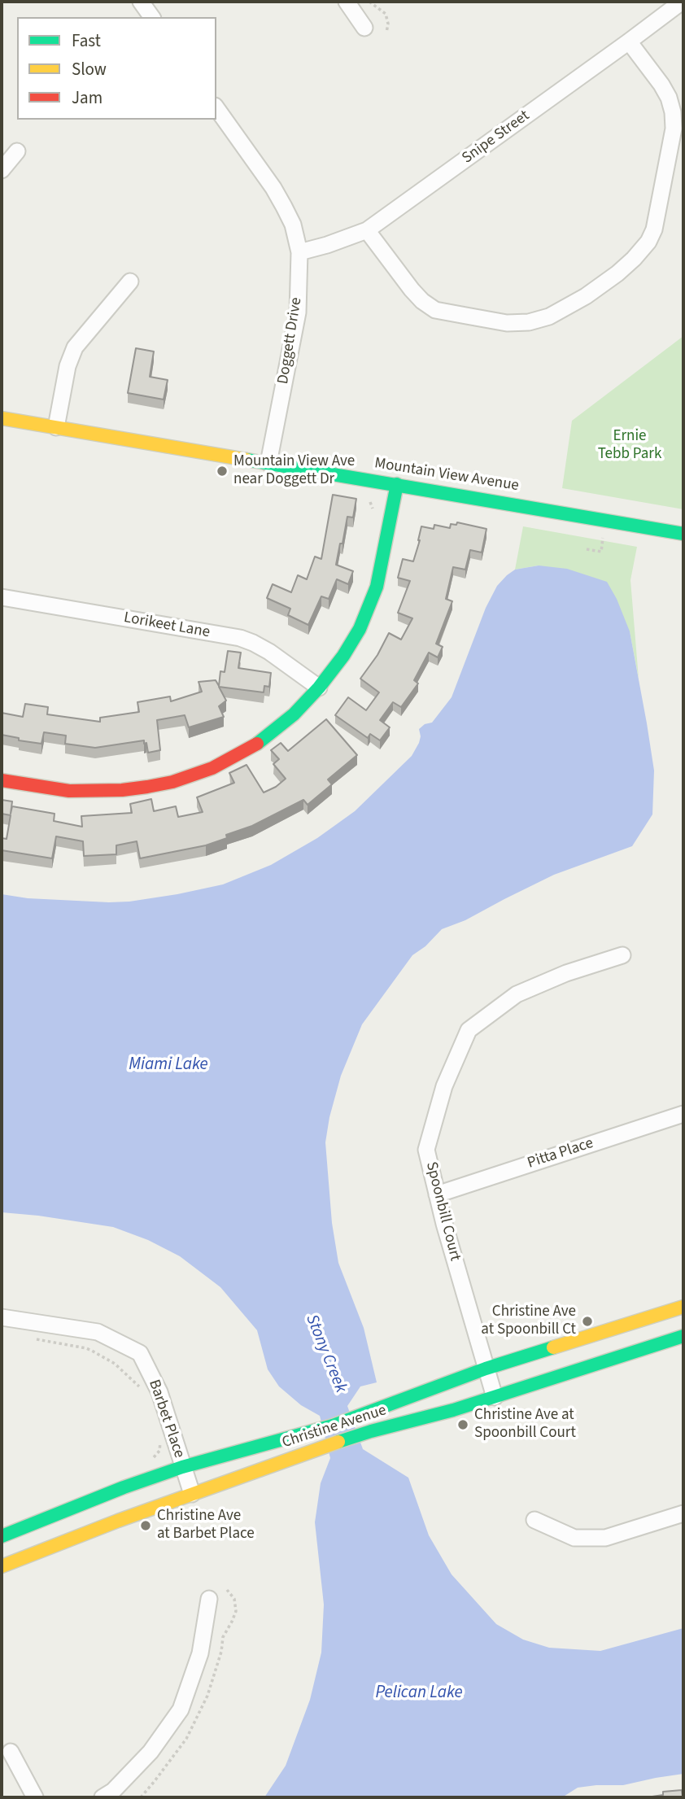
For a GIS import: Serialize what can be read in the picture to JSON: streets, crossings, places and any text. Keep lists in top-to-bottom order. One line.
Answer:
{"streets":{"street":["Snipe Street","Doggett Drive","Mountain View Avenue","Lorikeet Lane","Pitta Place","Spoonbill Court","Barbet Place","Christine Avenue"]},"crossings":[["Snipe Street","Doggett Drive"],["Doggett Drive","Mountain View Avenue"],["Pitta Place","Spoonbill Court"],["Spoonbill Court","Christine Avenue"],["Barbet Place","Christine Avenue"]],"water":["Miami Lake","Stony Creek","Pelican Lake"],"parks":["Ernie Tebb Park"],"places":["Mountain View Ave near Doggett Dr","Christine Ave at Spoonbill Ct","Christine Ave at Spoonbill Court","Christine Ave at Barbet Place"],"legend":["Fast","Slow","Jam"]}
